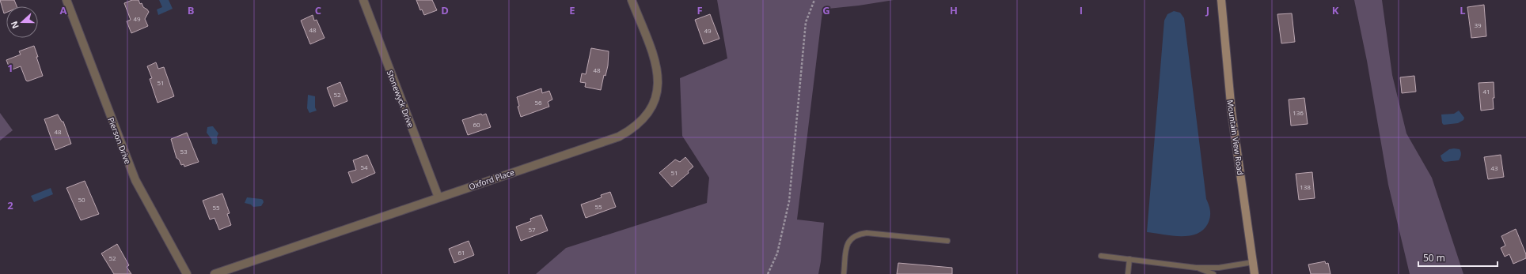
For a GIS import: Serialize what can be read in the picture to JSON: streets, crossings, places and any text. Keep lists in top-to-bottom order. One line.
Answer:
{"streets":{"street":["Stonewyck Drive","Mountain View Road","Pierson Drive","Oxford Place"]},"crossings":[["Stonewyck Drive","Oxford Place"]],"house_numbers":["49","39","48","49","48","51","41","52","56","136","60","48","53","54","43","51","138","50","55","55","57","61","52"],"scale_bar":"50 m","north":"left","grid":{"columns":["A","B","C","D","E","F","G","H","I","J","K","L"],"rows":["1","2"]}}
